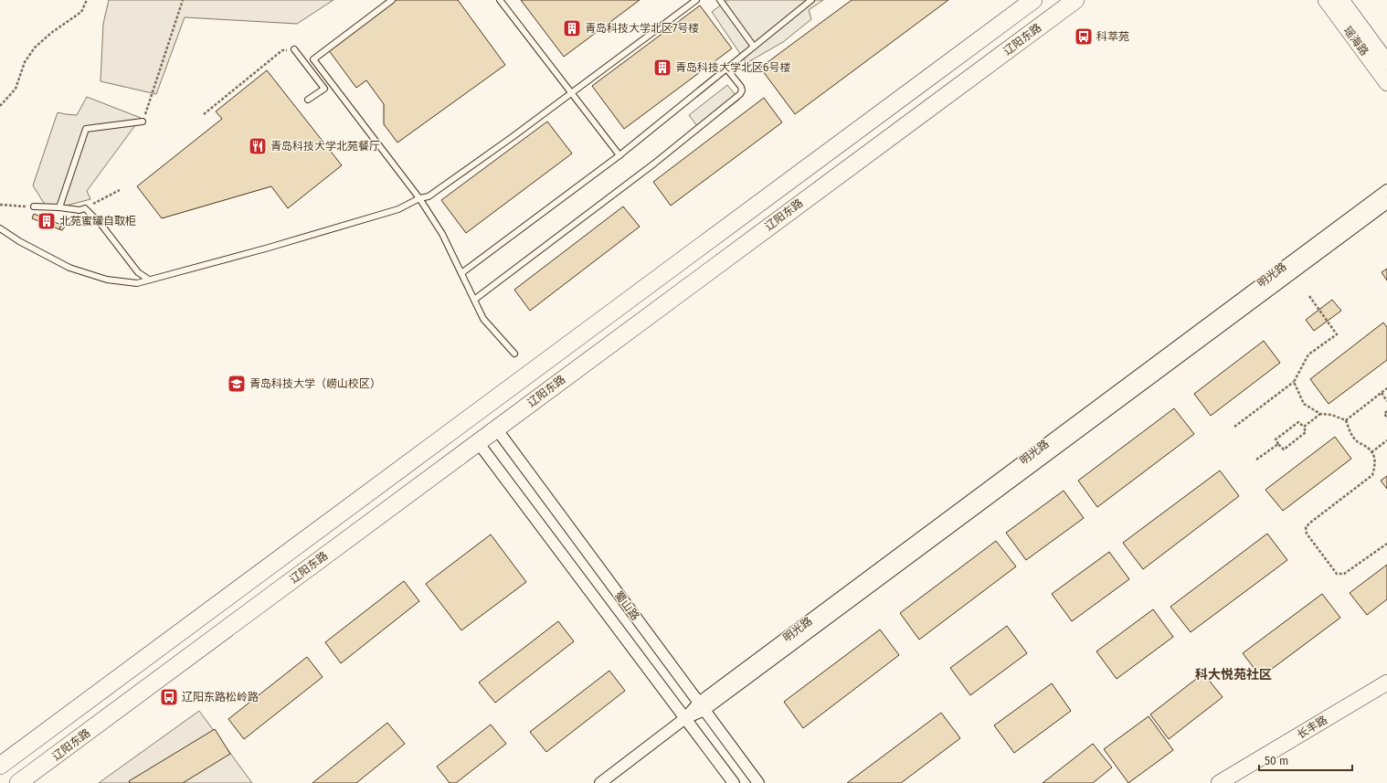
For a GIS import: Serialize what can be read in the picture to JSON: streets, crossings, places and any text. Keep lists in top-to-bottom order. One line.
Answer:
{"streets":{"main road":["辽阳东路"],"street":["瑶海路","明光路","蜀山路","长丰路"]},"crossings":[["辽阳东路","蜀山路"],["明光路","蜀山路"]],"districts":["科大悦苑社区"],"places":{"building":["青岛科技大学北区7号楼","青岛科技大学北区6号楼","北苑蜜罐自取柜"],"bus stop":["科萃苑","辽阳东路松岭路"],"restaurant":["青岛科技大学北苑餐厅"],"school or university":["青岛科技大学（崂山校区）"]},"scale_bar":"50 m"}
